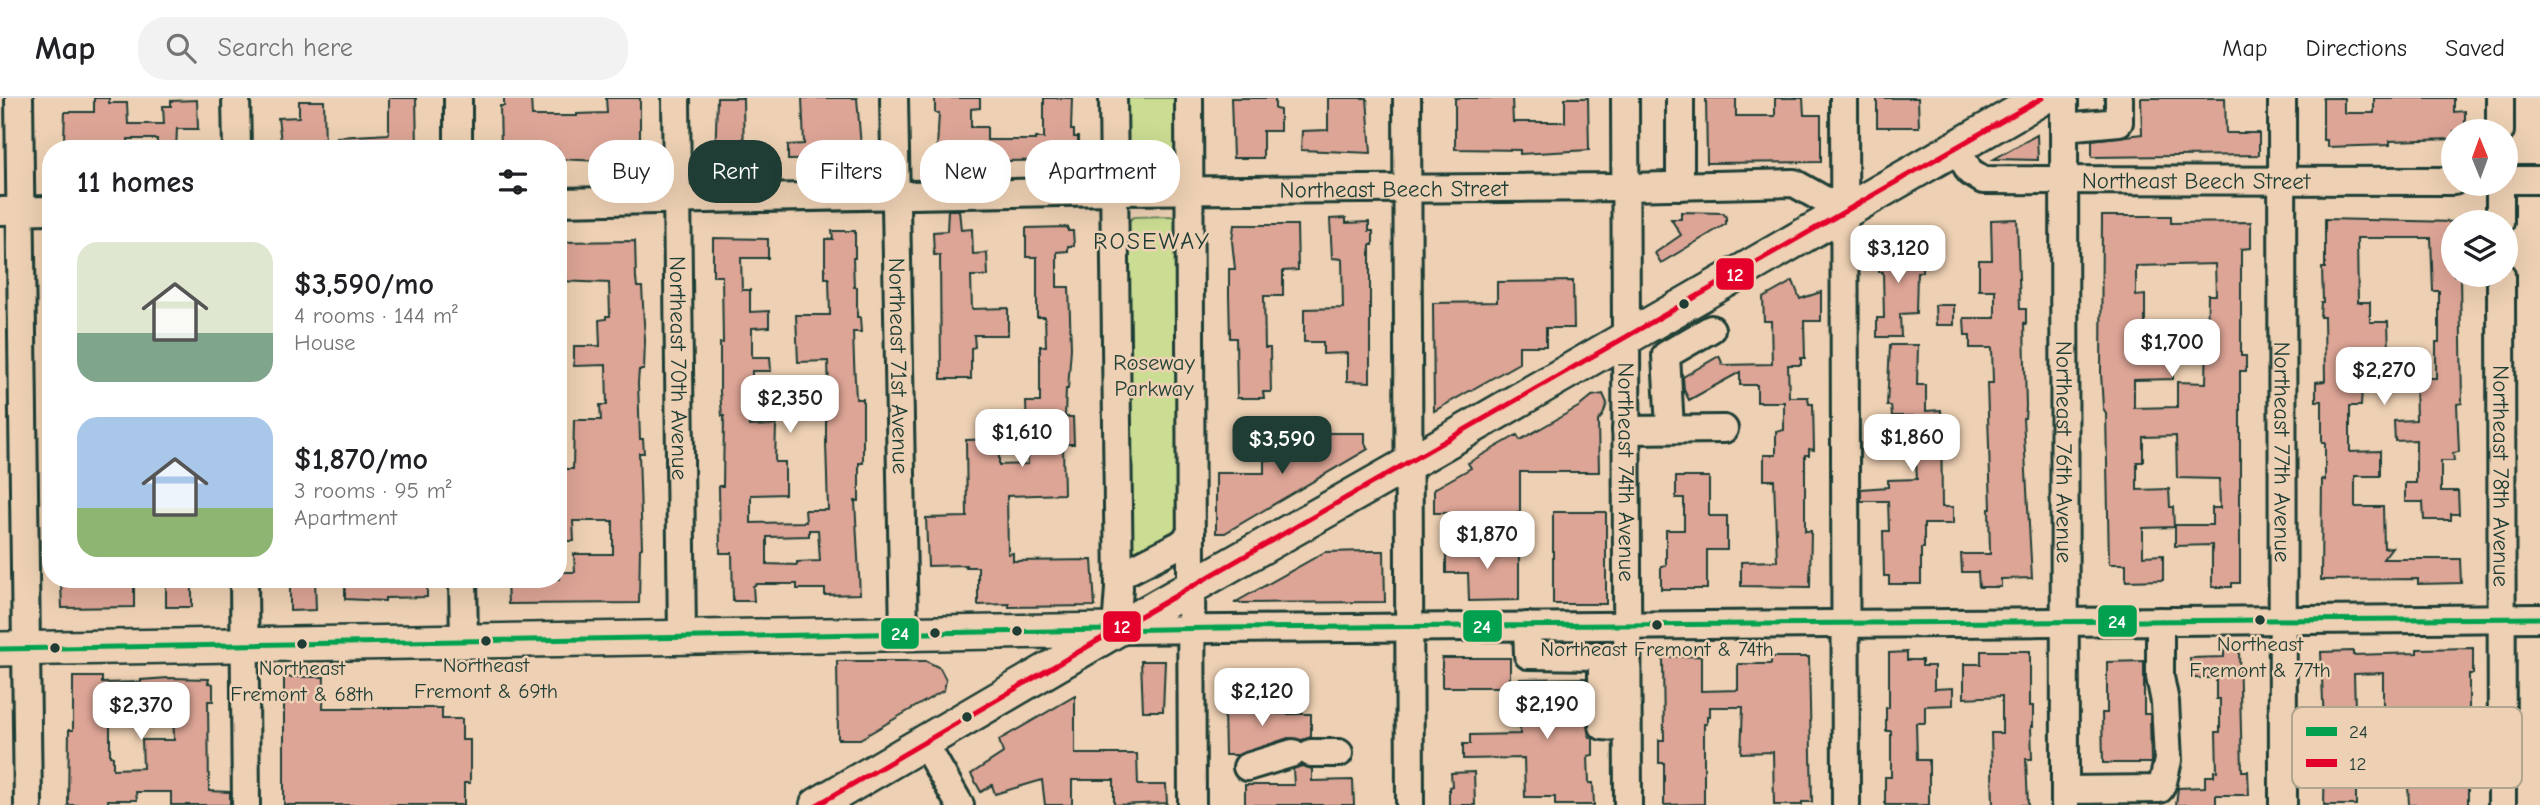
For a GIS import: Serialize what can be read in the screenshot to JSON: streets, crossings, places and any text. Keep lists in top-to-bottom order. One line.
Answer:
{"streets":{"street":["Northeast Beech Street","Northeast 71st Avenue","Northeast 70th Avenue","Northeast 76th Avenue","Northeast 77th Avenue","Northeast 74th Avenue","Northeast 78th Avenue"]},"crossings":[["Northeast Beech Street","Northeast 70th Avenue"],["Northeast Beech Street","Northeast 76th Avenue"],["Northeast Beech Street","Northeast 77th Avenue"],["Northeast Beech Street","Northeast 74th Avenue"]],"districts":["ROSEWAY"],"parks":["Roseway Parkway"],"places":["Northeast Fremont & 77th","Northeast Fremont & 74th","Northeast Fremont & 69th","Northeast Fremont & 68th"],"lines":["transit line 12","transit line 24"],"legend":["24","12"],"north":"top","page":{"header":"Map","search":"Search here","nav":["Map","Directions","Saved"],"chip":["Buy","Rent","Filters","New","Apartment"],"heading":"11 homes","list":[{"name":"$3,590/mo","note":"4 rooms · 144 m² · House"},{"name":"$1,870/mo","note":"3 rooms · 95 m² · Apartment"}],"price":["$3,120","$1,700","$2,270","$2,350","$1,610","$1,860","$3,590","$1,870","$2,120","$2,190","$2,370"]}}
